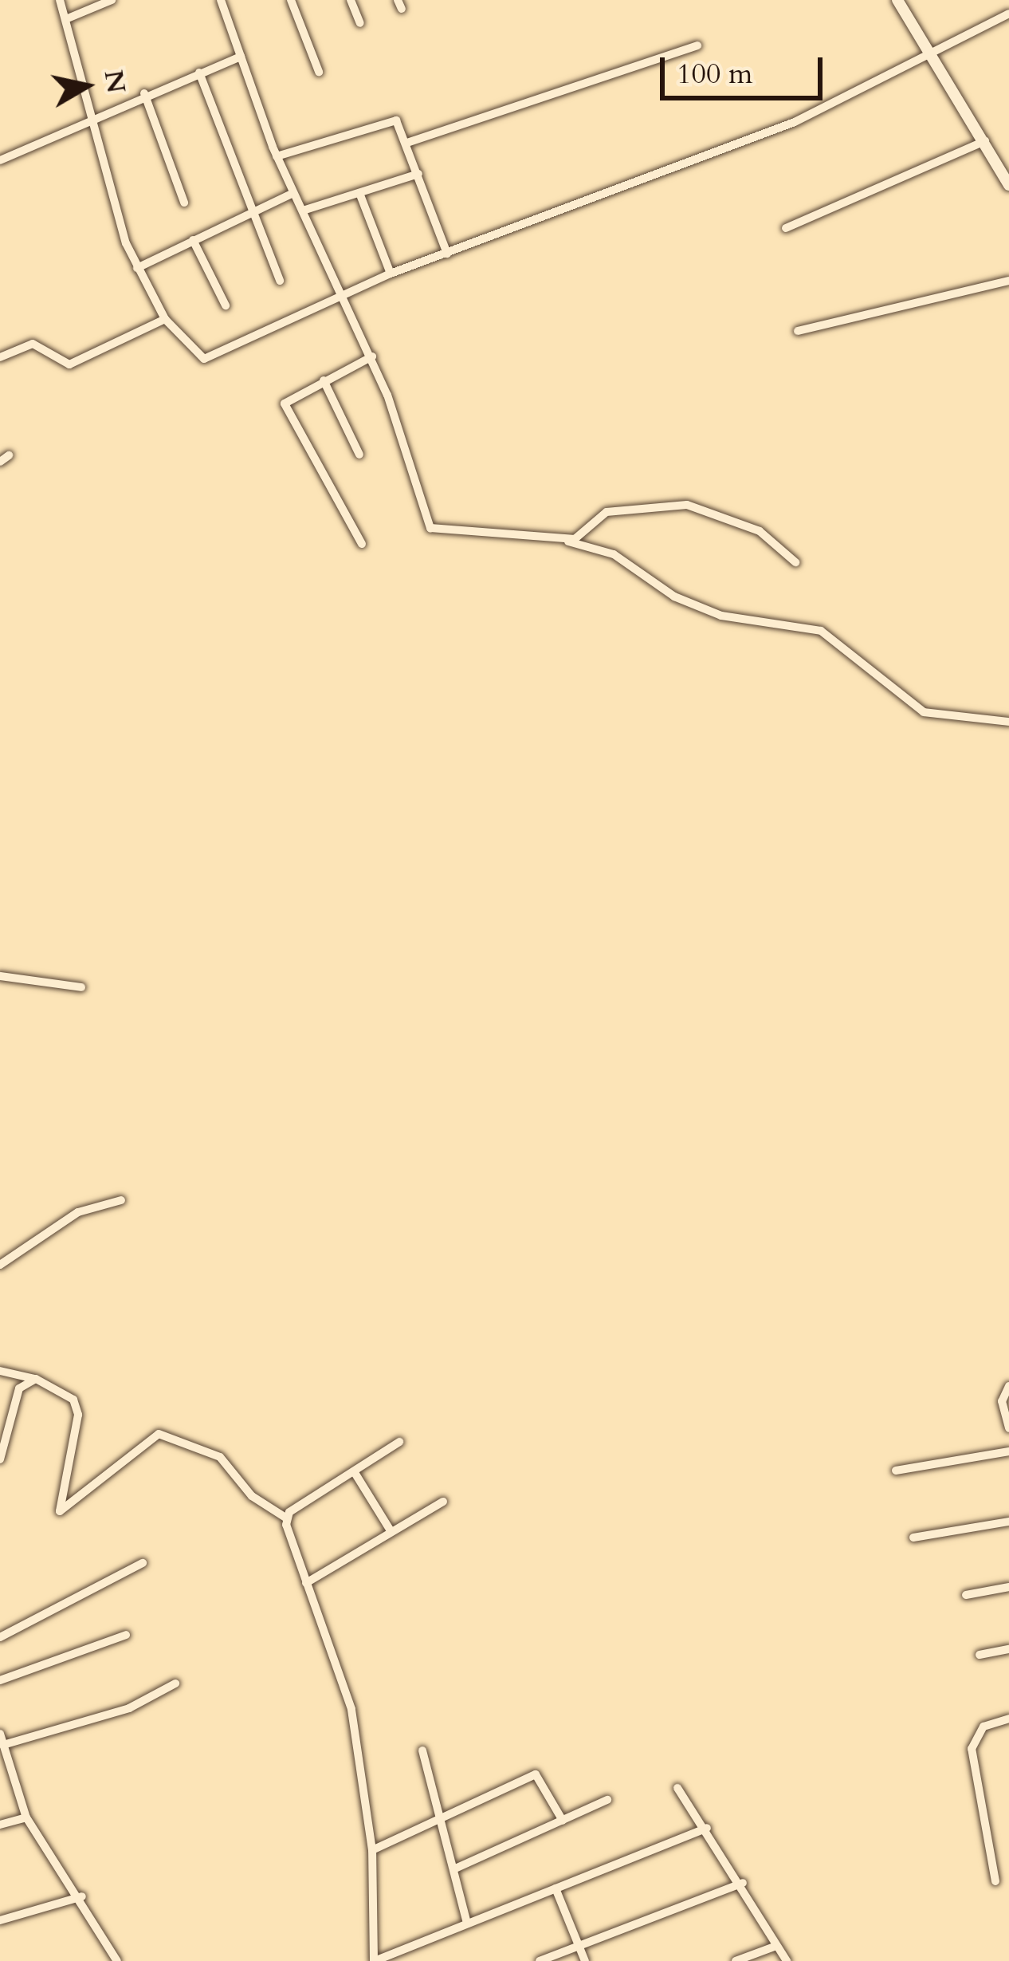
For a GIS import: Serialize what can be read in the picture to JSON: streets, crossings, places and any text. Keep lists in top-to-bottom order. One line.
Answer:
{"scale_bar":"100 m","north":"right"}
